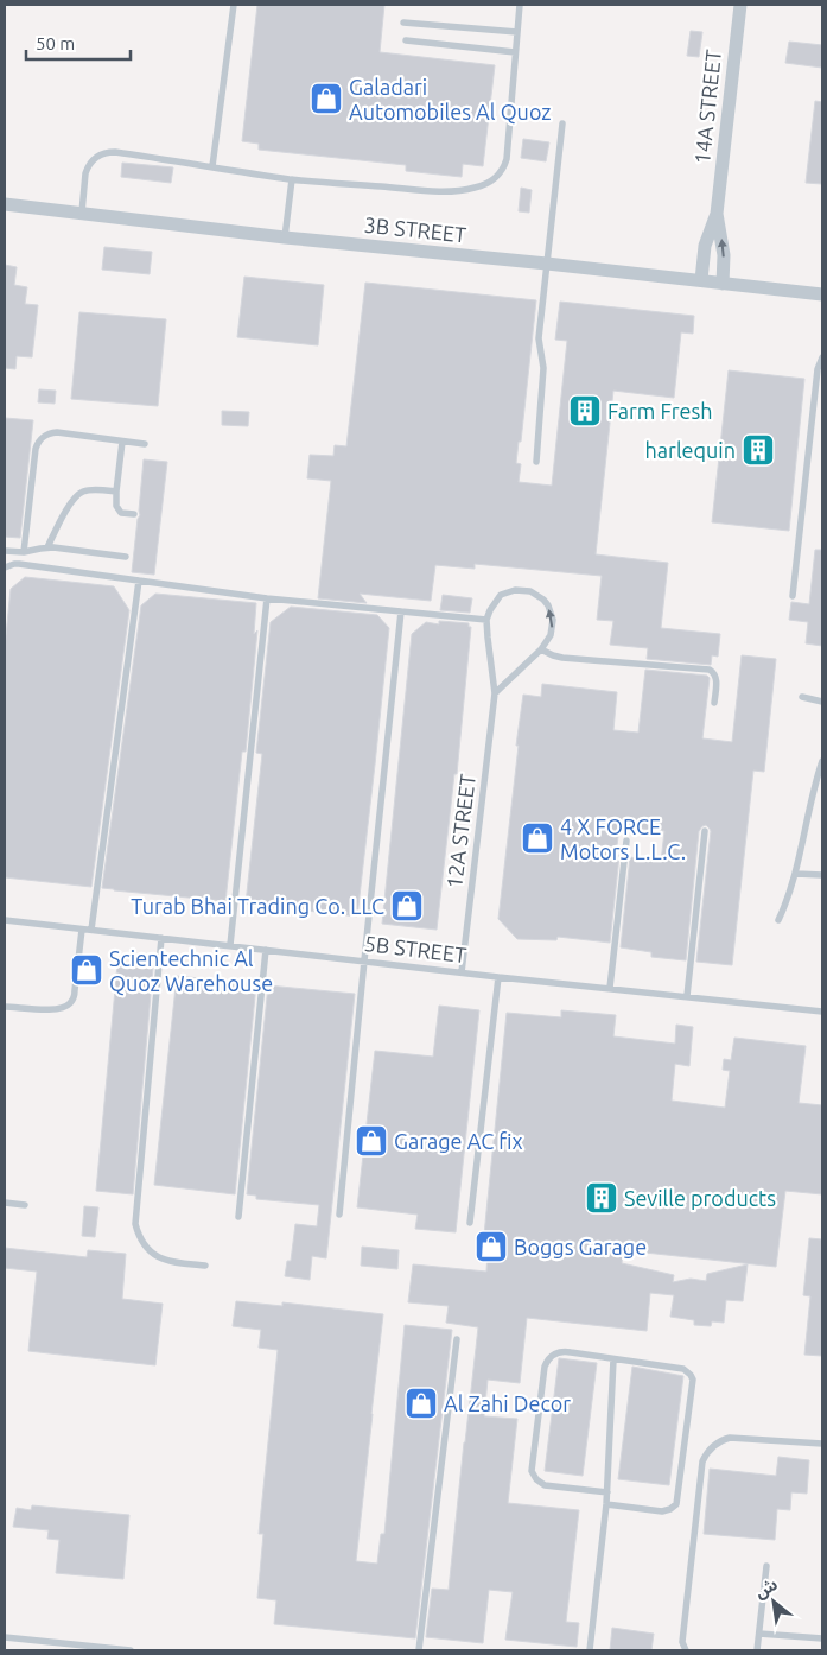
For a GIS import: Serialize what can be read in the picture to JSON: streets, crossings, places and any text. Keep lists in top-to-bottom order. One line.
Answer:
{"streets":{"street":["14A STREET","3B STREET"],"lane":["12A STREET","5B STREET"]},"crossings":[["14A STREET","3B STREET"],["12A STREET","5B STREET"]],"places":{"shop":["Galadari Automobiles Al Quoz","4 X FORCE Motors L.L.C.","Turab Bhai Trading Co. LLC","Scientechnic Al Quoz Warehouse","Garage AC fix","Boggs Garage","Al Zahi Decor"],"building":["Farm Fresh","harlequin","Seville products"]},"scale_bar":"50 m","north":"top left"}
